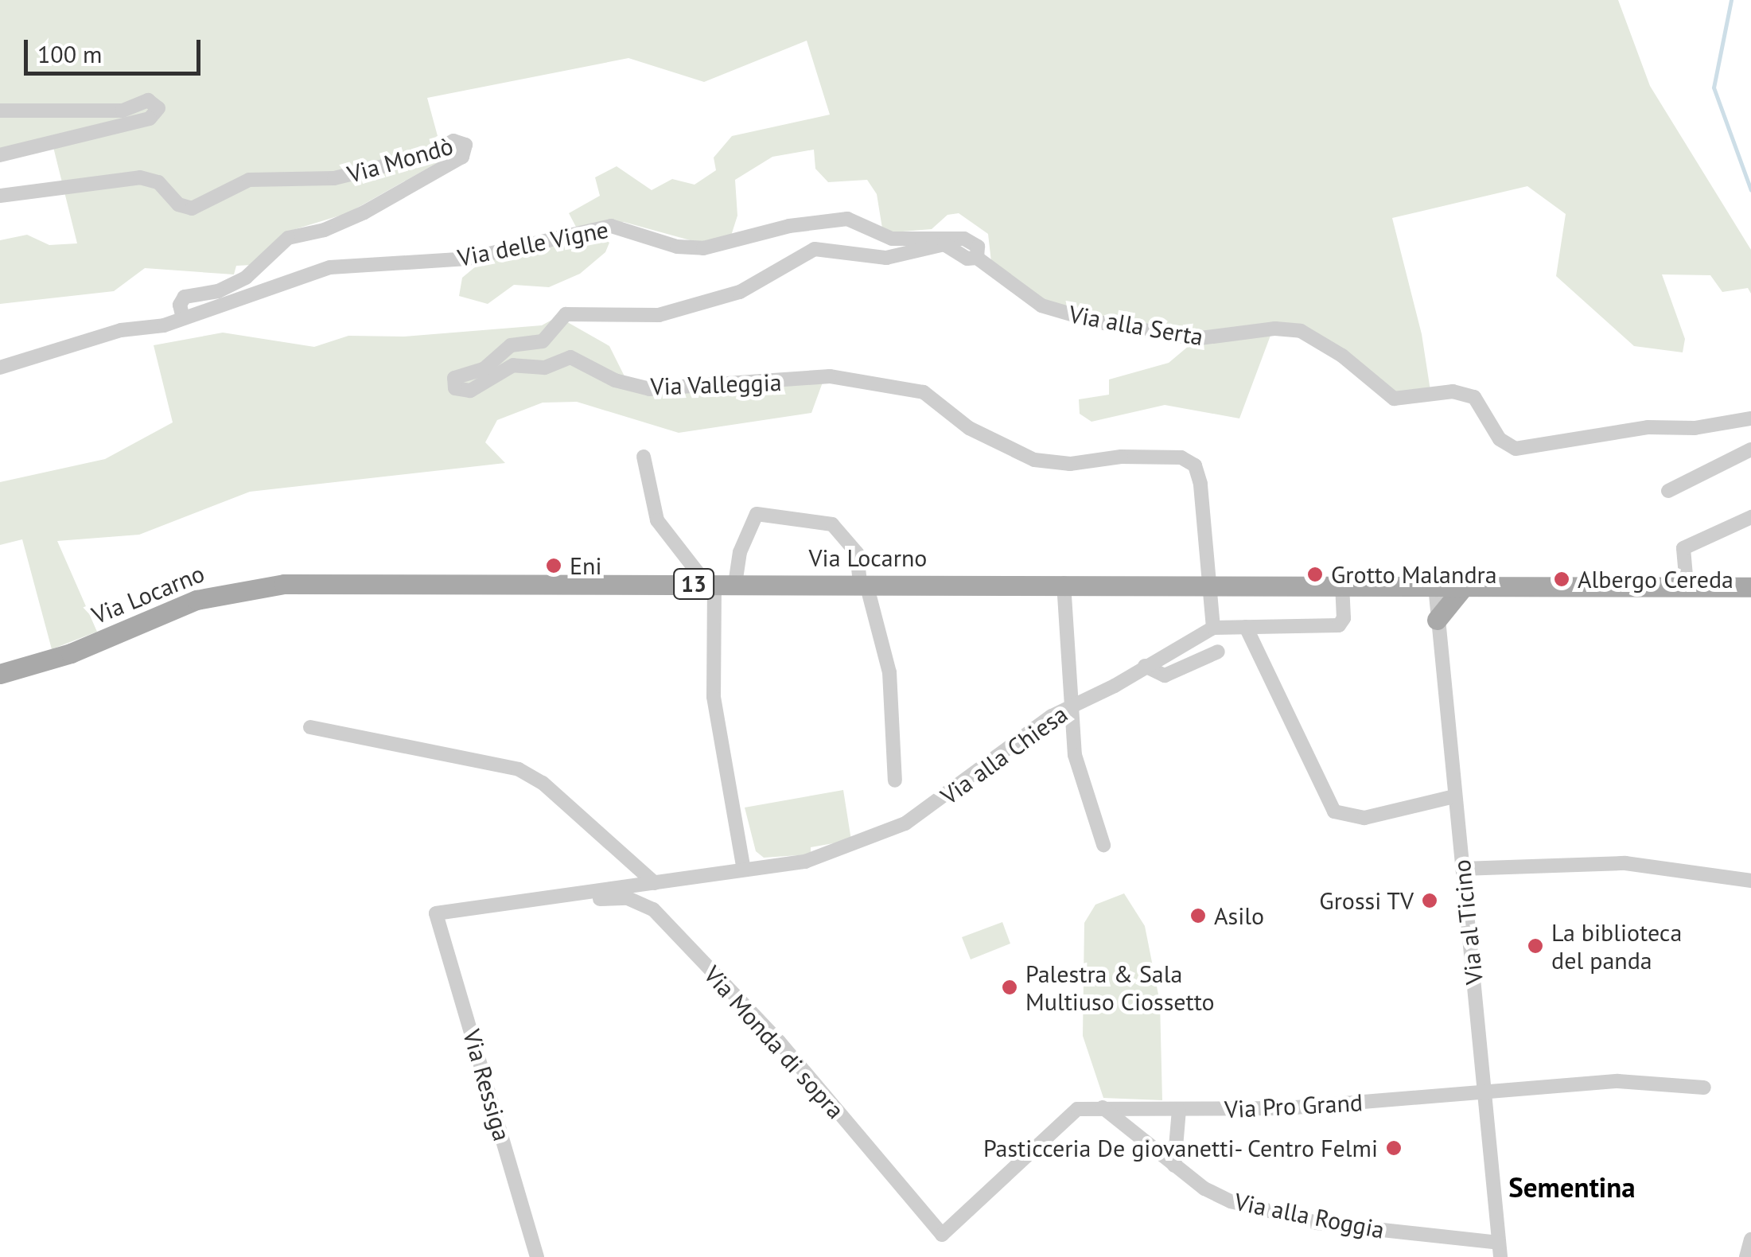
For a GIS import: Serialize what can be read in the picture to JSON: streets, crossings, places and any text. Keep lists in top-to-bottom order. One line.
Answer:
{"streets":{"main road":["Via Locarno","13"],"street":["Via Mondò","Via delle Vigne","Via alla Serta","Via Valleggia","Via alla Chiesa","Via al Ticino","Via Monda di sopra","Via Ressiga","Via Pro Grand","Via alla Roggia"]},"crossings":[["Via Mondò","Via delle Vigne"],["Via delle Vigne","Via alla Serta"],["Via alla Serta","Via Valleggia"],["Via Valleggia","Via Locarno"],["Via Locarno","Via al Ticino"],["Via alla Chiesa","Via Monda di sopra"],["Via alla Chiesa","Via Ressiga"],["Via al Ticino","Via Pro Grand"],["Via al Ticino","Via alla Roggia"],["Via Monda di sopra","Via Pro Grand"],["Via Pro Grand","Via alla Roggia"]],"districts":["Sementina"],"places":["Eni","Grotto Malandra","Albergo Cereda","Grossi TV","Asilo","La biblioteca del panda","Palestra & Sala Multiuso Ciossetto","Pasticceria De giovanetti- Centro Felmi"],"scale_bar":"100 m"}
